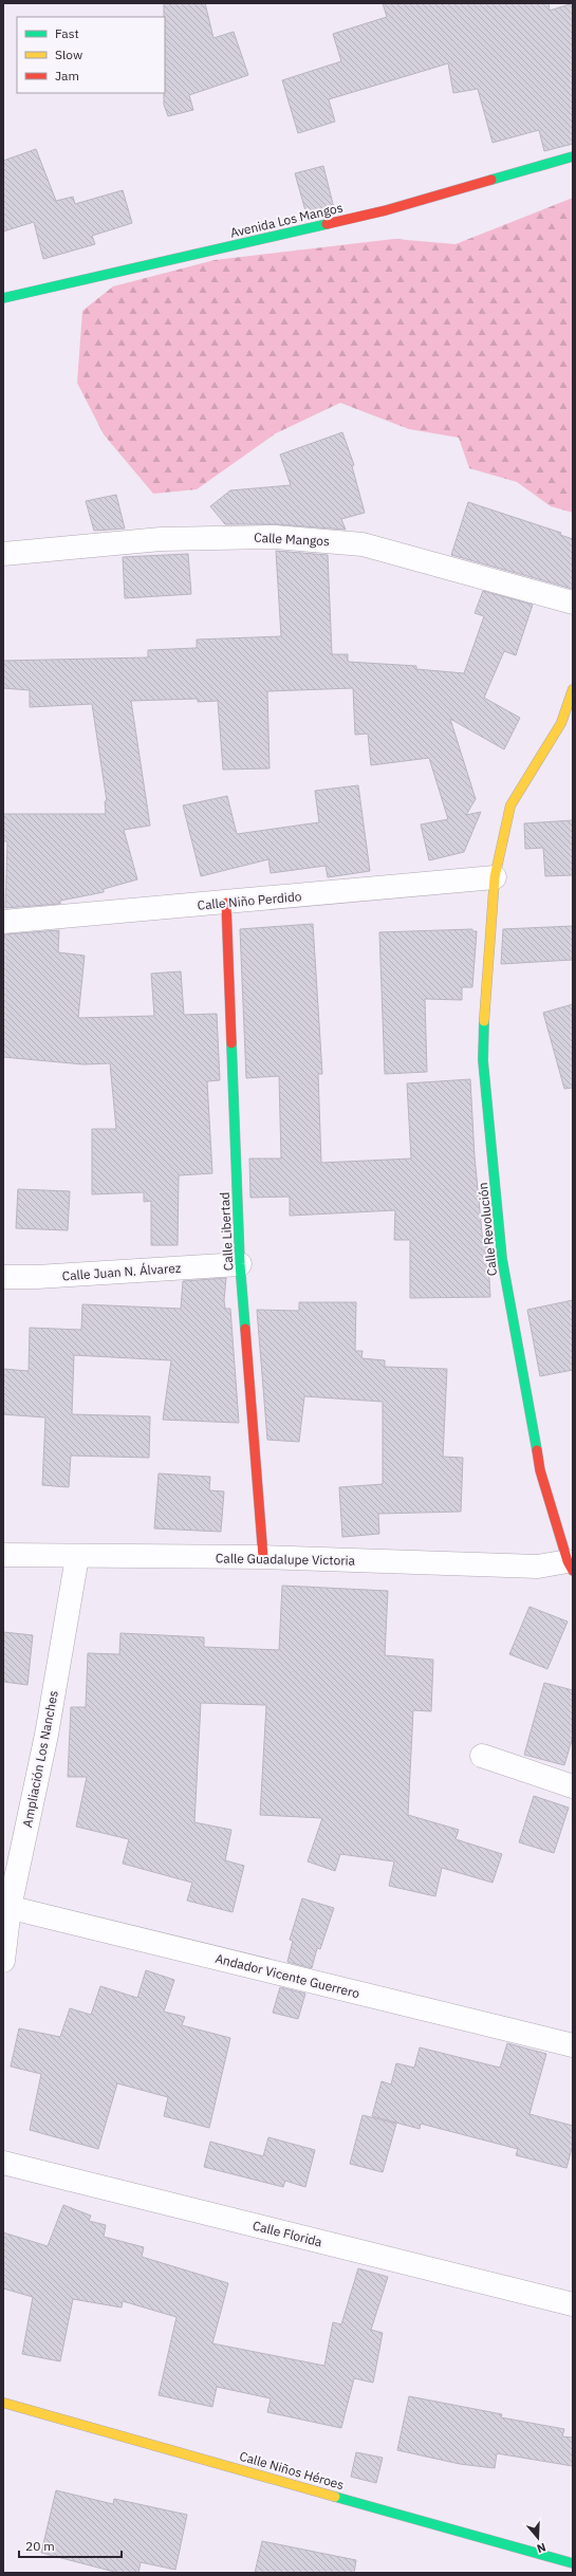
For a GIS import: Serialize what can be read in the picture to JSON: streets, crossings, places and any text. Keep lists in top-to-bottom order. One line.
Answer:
{"streets":{"street":["Avenida Los Mangos","Calle Mangos","Calle Niño Perdido","Calle Revolución","Calle Libertad","Calle Juan N. Álvarez","Calle Guadalupe Victoria","Ampliación Los Nanches","Andador Vicente Guerrero","Calle Florida","Calle Niños Héroes"]},"crossings":[["Calle Niño Perdido","Calle Revolución"],["Calle Niño Perdido","Calle Libertad"],["Calle Revolución","Calle Guadalupe Victoria"],["Calle Libertad","Calle Juan N. Álvarez"],["Calle Libertad","Calle Guadalupe Victoria"],["Calle Guadalupe Victoria","Ampliación Los Nanches"],["Ampliación Los Nanches","Andador Vicente Guerrero"]],"legend":["Fast","Slow","Jam"],"scale_bar":"20 m","north":"bottom"}
